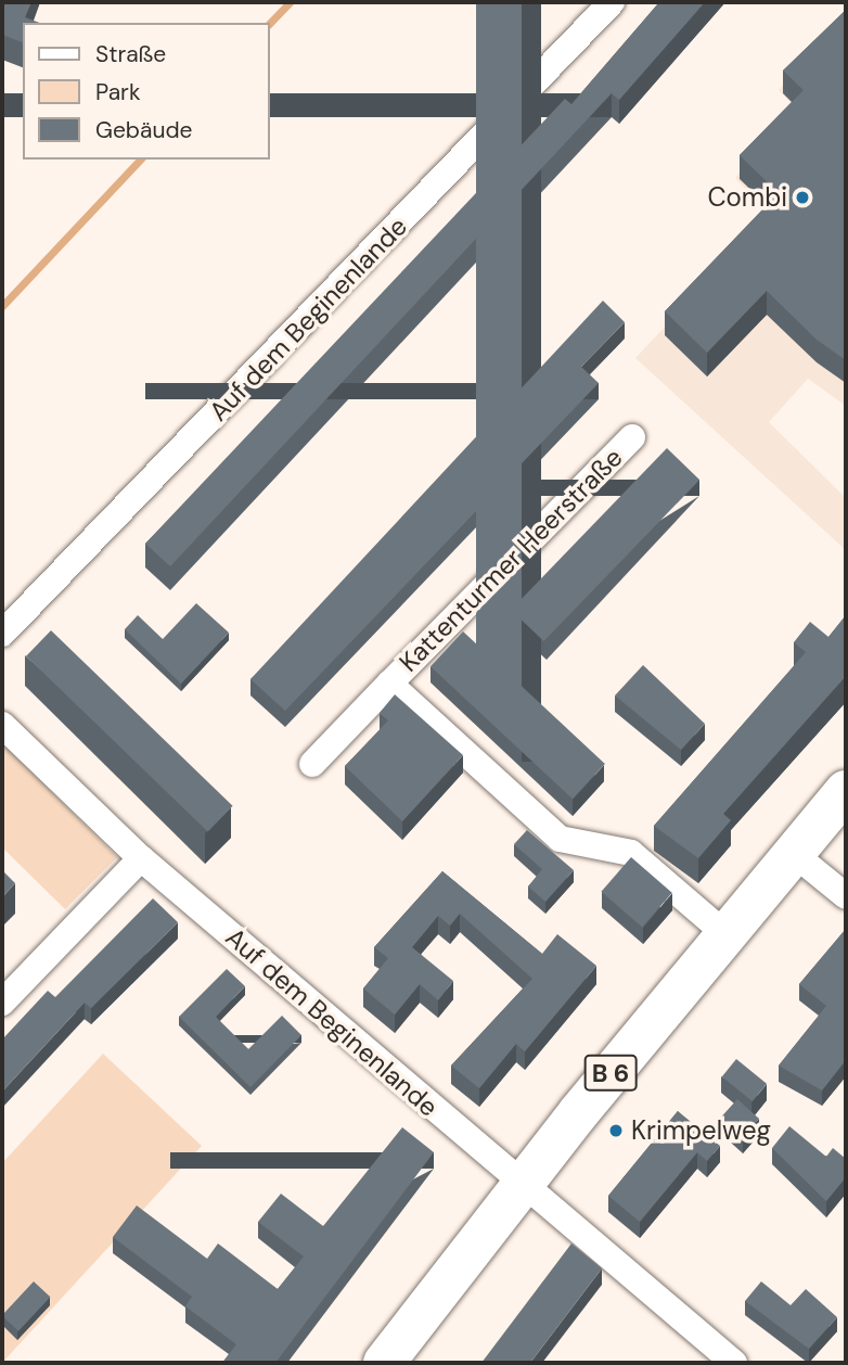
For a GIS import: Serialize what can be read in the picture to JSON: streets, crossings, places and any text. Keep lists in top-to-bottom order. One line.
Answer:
{"streets":{"main road":["B 6"],"street":["Auf dem Beginenlande","Kattenturmer Heerstraße"]},"crossings":[["Auf dem Beginenlande","B 6"],["Kattenturmer Heerstraße","B 6"]],"places":["Combi","Krimpelweg"],"legend":["Straße","Park","Gebäude"]}
